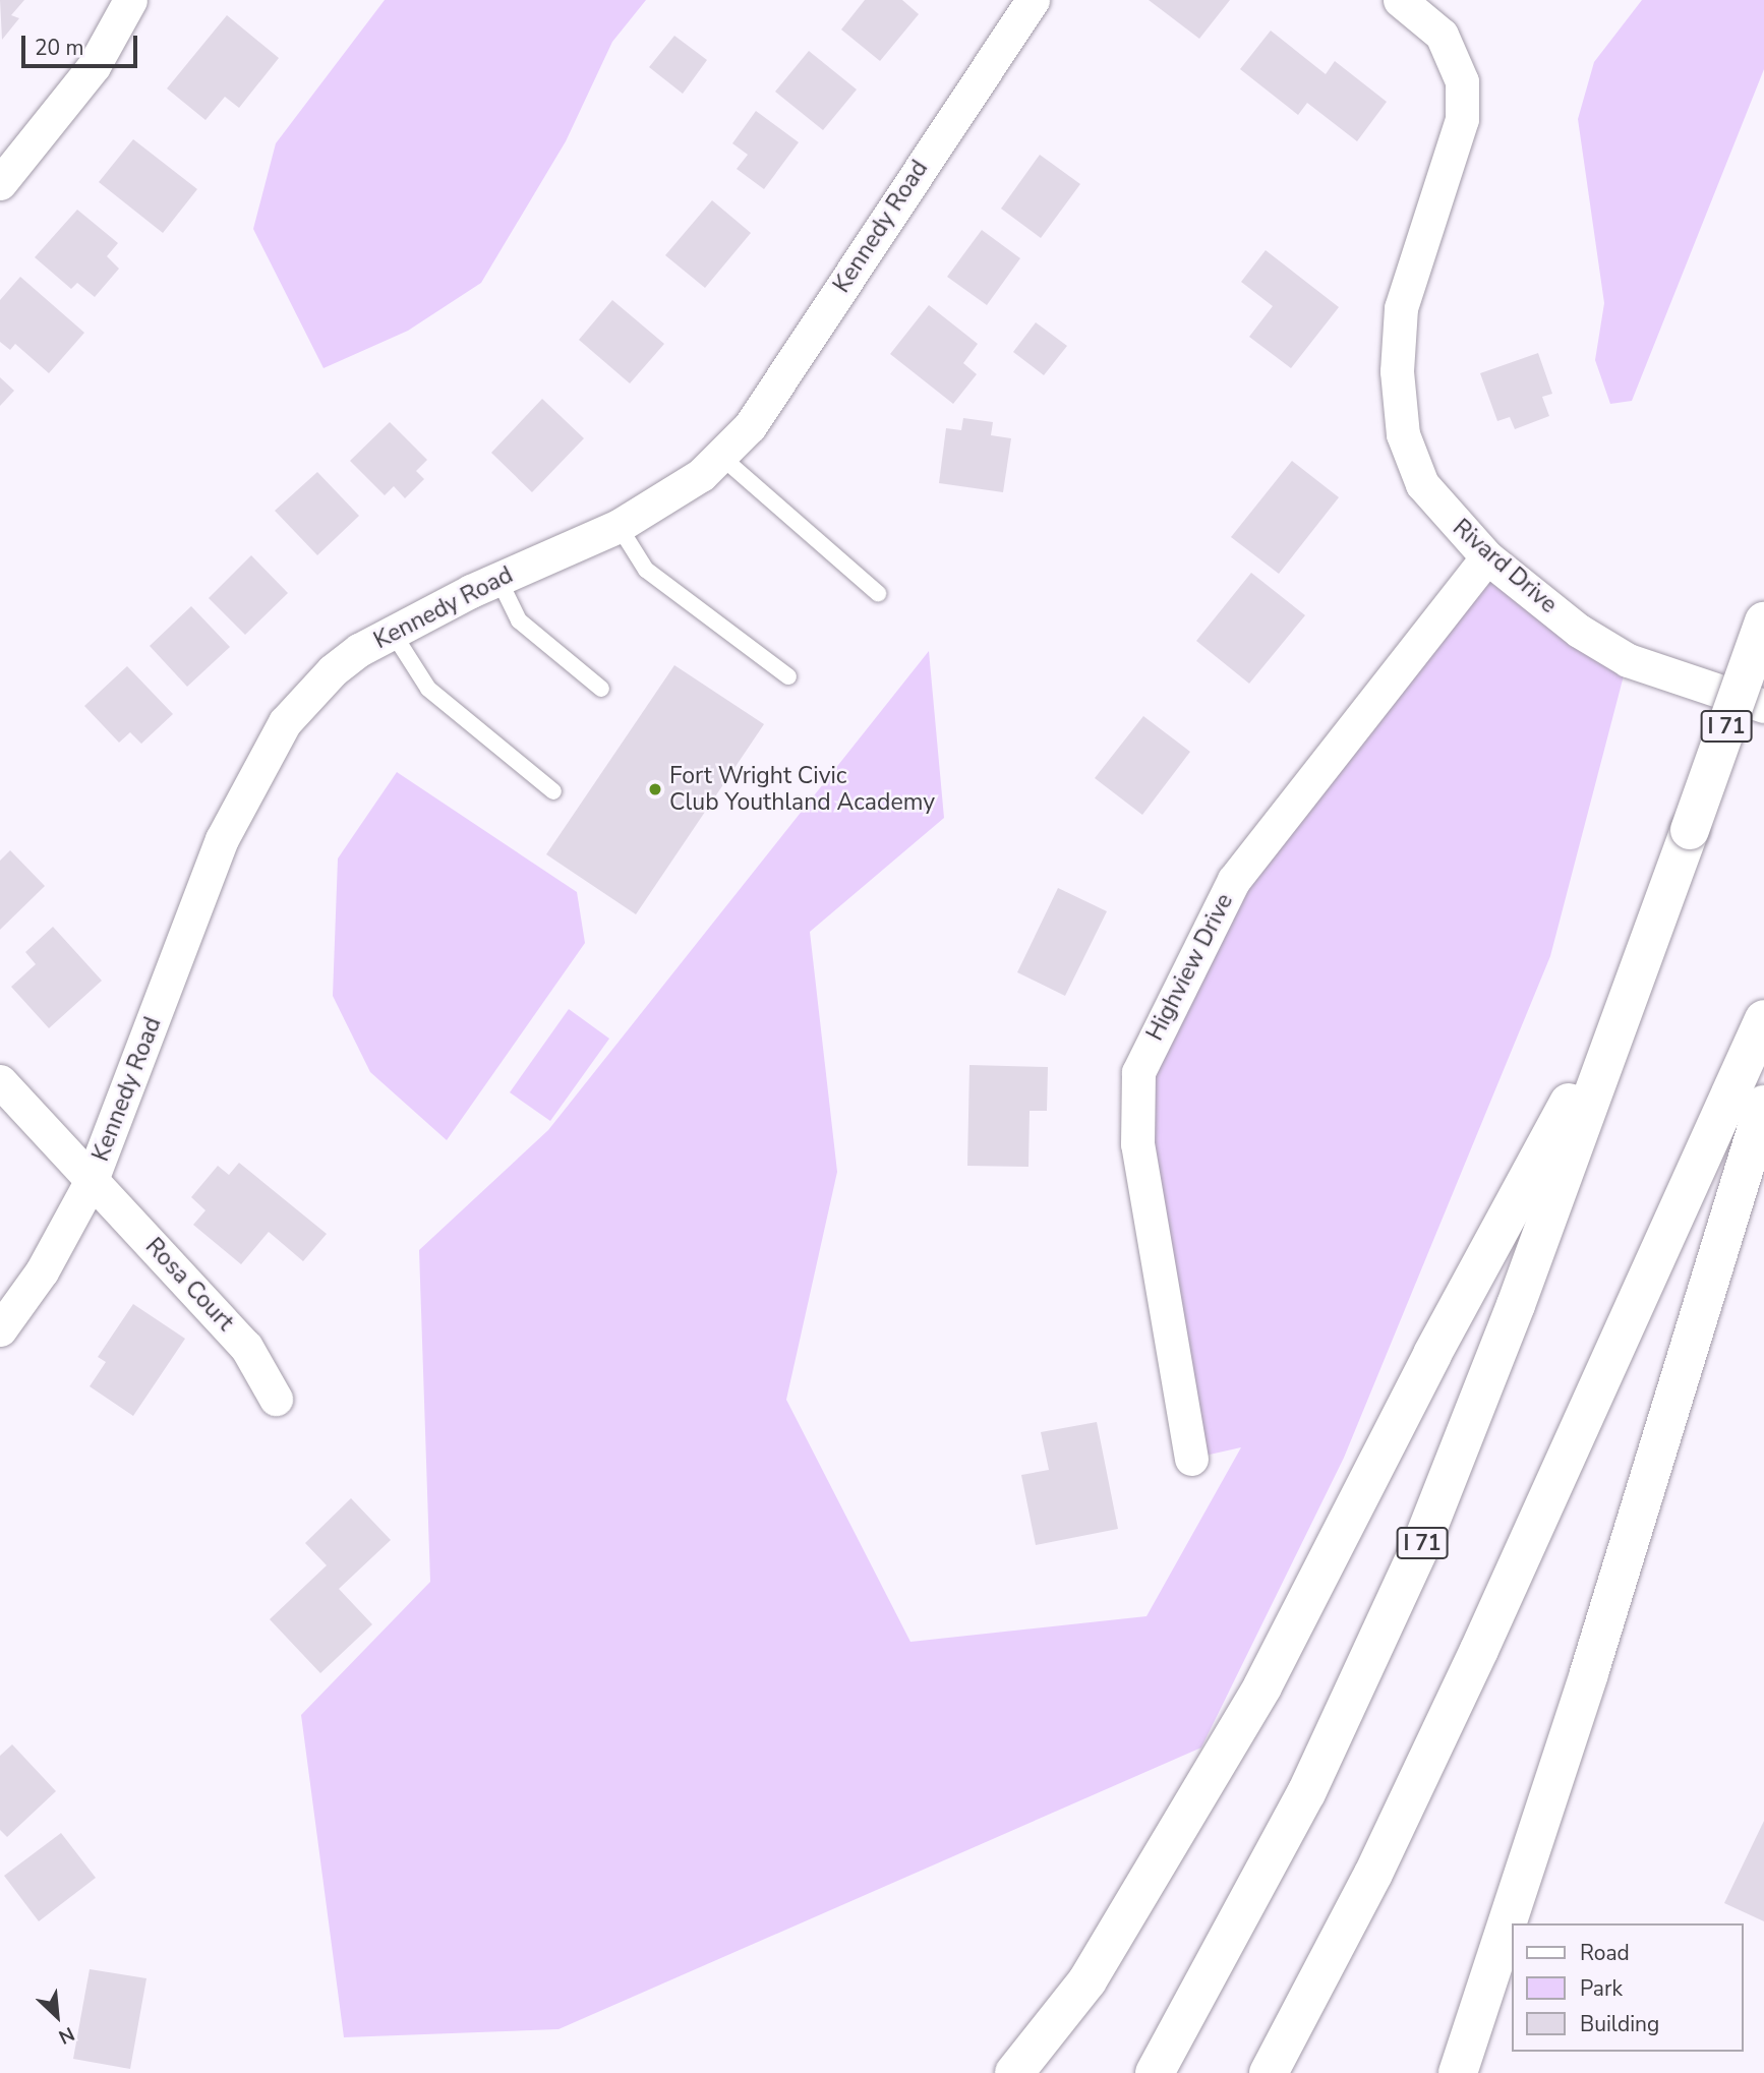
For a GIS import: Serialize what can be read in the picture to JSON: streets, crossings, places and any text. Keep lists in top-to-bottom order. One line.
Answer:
{"streets":{"highway":["I 71"],"street":["Kennedy Road","Rivard Drive","Highview Drive","Rosa Court"]},"crossings":[["Kennedy Road","Rosa Court"],["Rivard Drive","Highview Drive"]],"places":["Fort Wright Civic Club Youthland Academy"],"legend":["Road","Park","Building"],"scale_bar":"20 m","north":"bottom right"}
